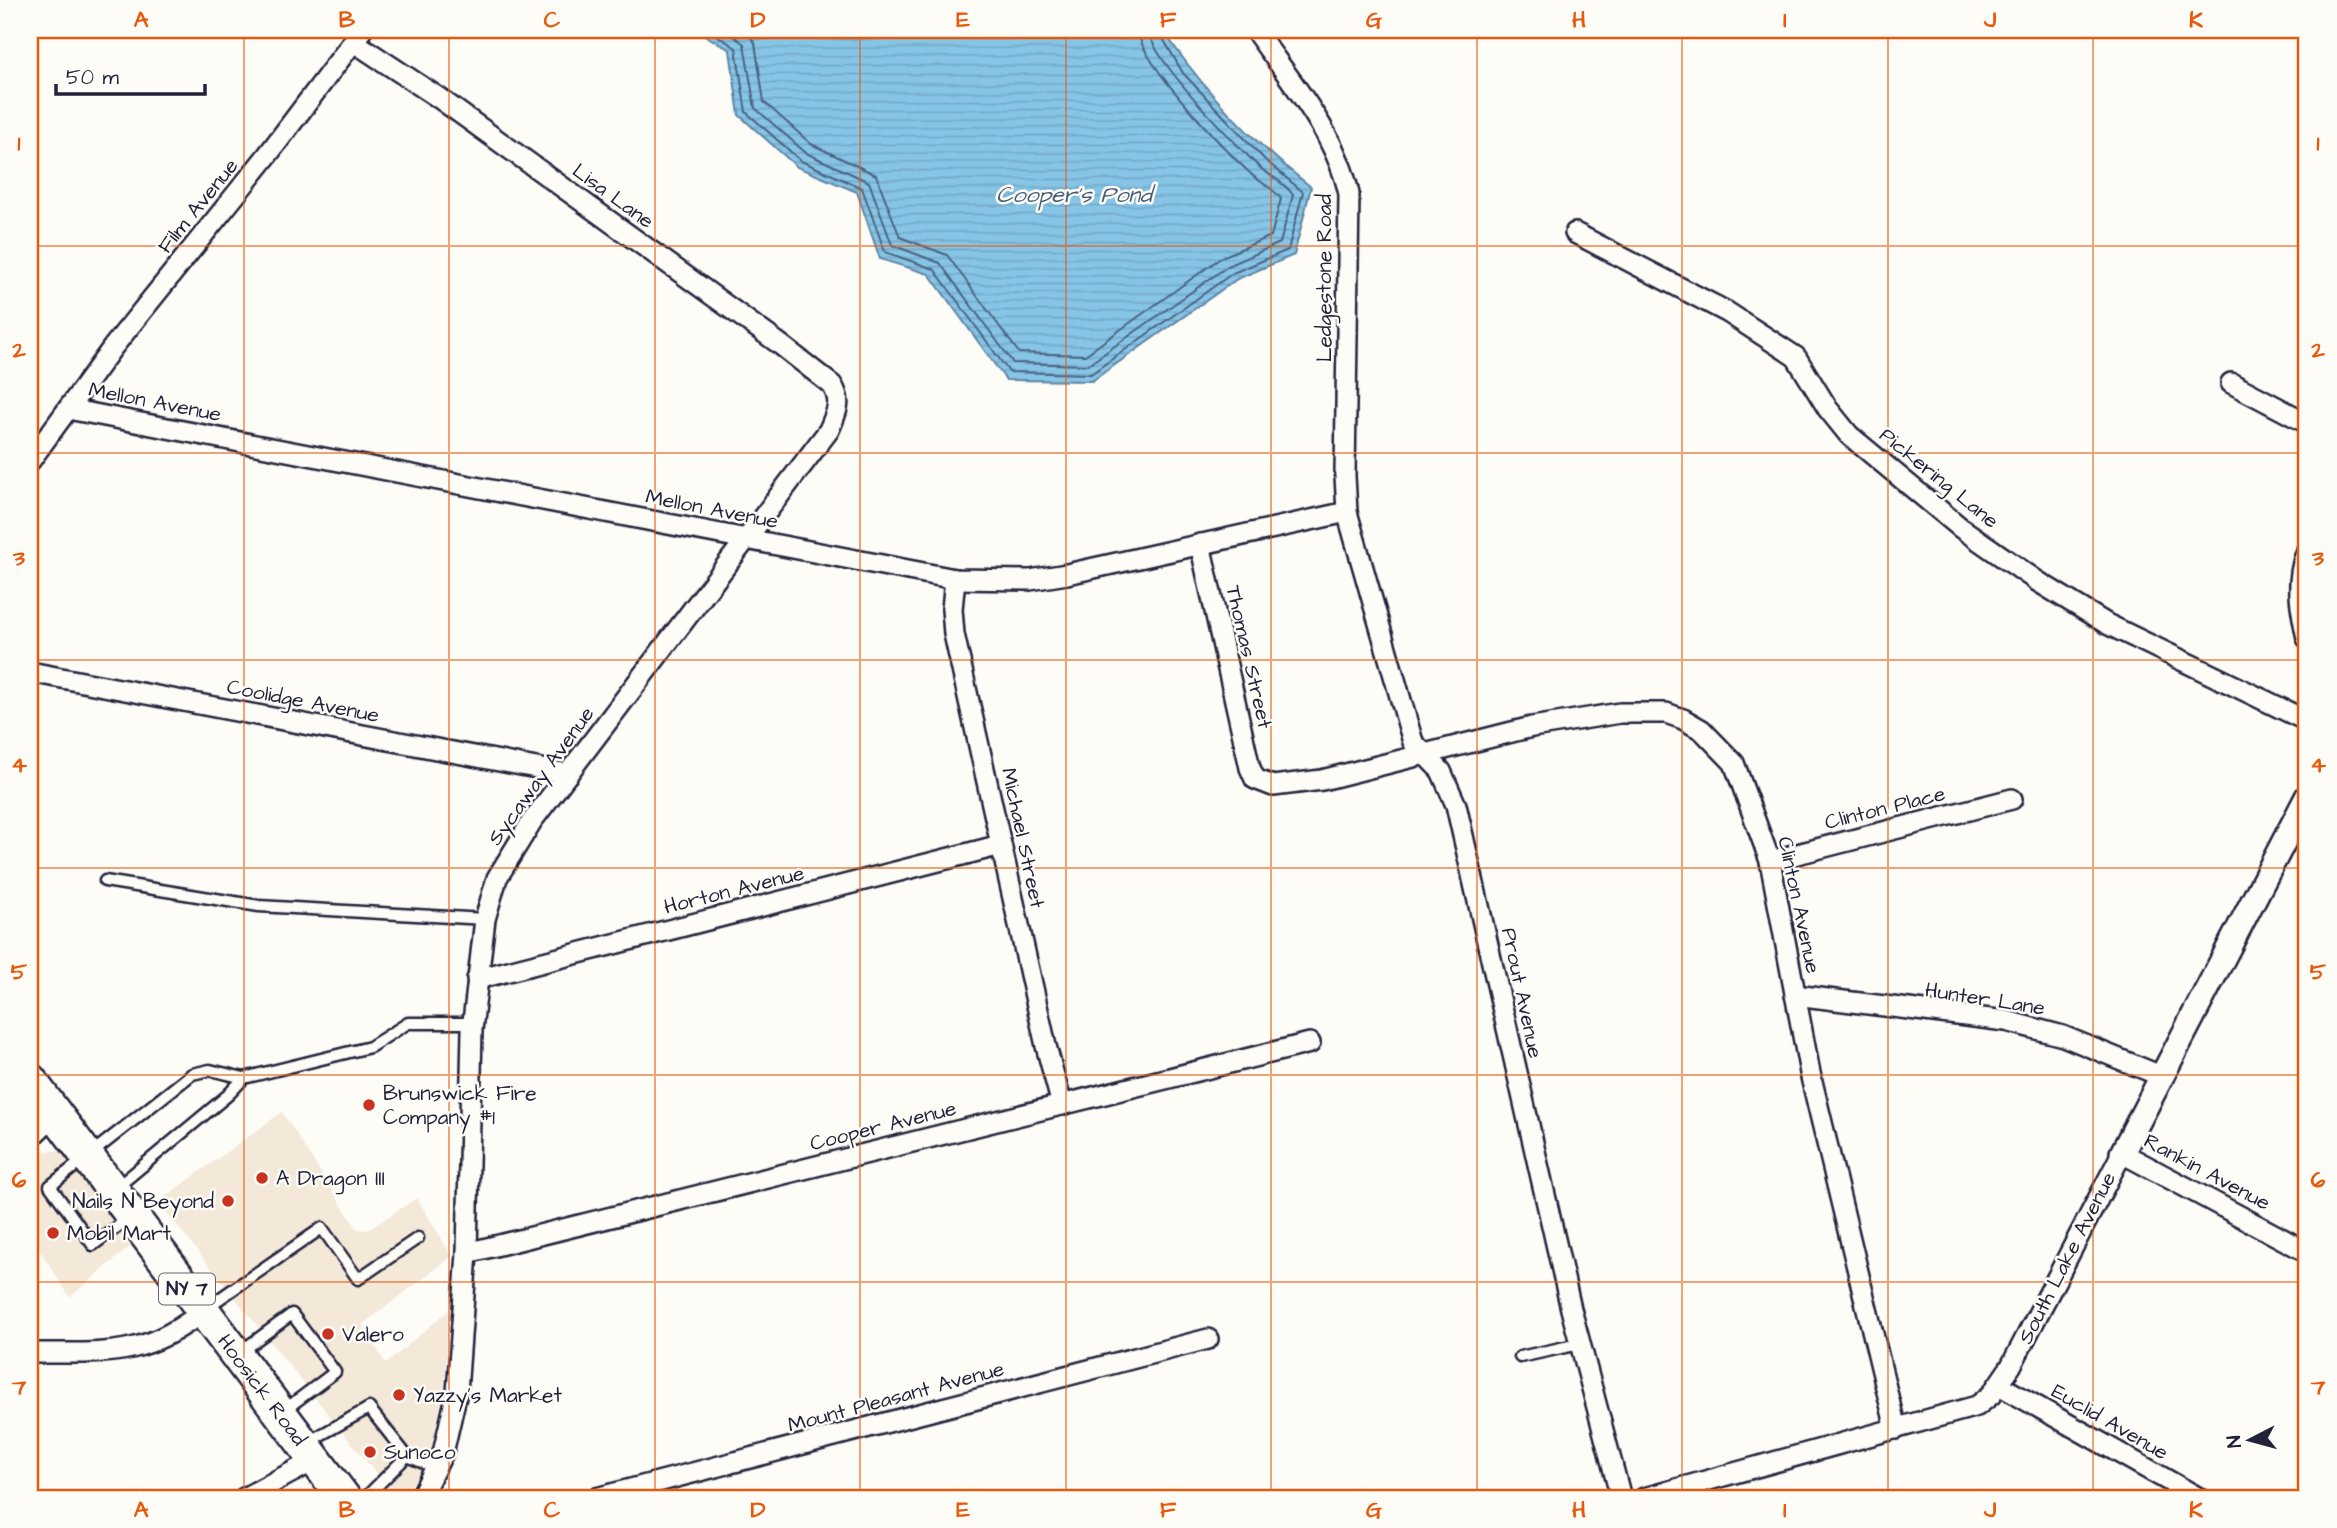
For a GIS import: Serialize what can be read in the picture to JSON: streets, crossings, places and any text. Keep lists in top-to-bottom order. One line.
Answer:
{"streets":{"highway":["NY 7","Hoosick Road"],"street":["Lisa Lane","Film Avenue","Ledgestone Road","Mellon Avenue","Pickering Lane","Thomas Street","Coolidge Avenue","Sycaway Avenue","Clinton Place","Michael Street","Horton Avenue","Clinton Avenue","Prout Avenue","Hunter Lane","Cooper Avenue","Rankin Avenue","South Lake Avenue","Mount Pleasant Avenue","Euclid Avenue"]},"crossings":[["Lisa Lane","Film Avenue"],["Lisa Lane","Sycaway Avenue"],["Film Avenue","Mellon Avenue"],["Ledgestone Road","Mellon Avenue"],["Ledgestone Road","Prout Avenue"],["Mellon Avenue","Thomas Street"],["Mellon Avenue","Sycaway Avenue"],["Mellon Avenue","Michael Street"],["Mellon Avenue","Prout Avenue"],["Thomas Street","Clinton Avenue"],["Coolidge Avenue","Sycaway Avenue"],["Sycaway Avenue","Horton Avenue"],["Sycaway Avenue","Cooper Avenue"],["Clinton Place","Clinton Avenue"],["Michael Street","Horton Avenue"],["Michael Street","Cooper Avenue"],["Clinton Avenue","Prout Avenue"],["Clinton Avenue","Hunter Lane"],["Clinton Avenue","South Lake Avenue"],["Hunter Lane","South Lake Avenue"],["Rankin Avenue","South Lake Avenue"],["South Lake Avenue","Euclid Avenue"]],"water":["Cooper's Pond"],"places":["Brunswick Fire Company #1","A Dragon III","Nails N Beyond","Mobil Mart","Valero","Yazzy's Market","Sunoco"],"scale_bar":"50 m","north":"left","grid":{"columns":["A","B","C","D","E","F","G","H","I","J","K"],"rows":["1","2","3","4","5","6","7"]}}
